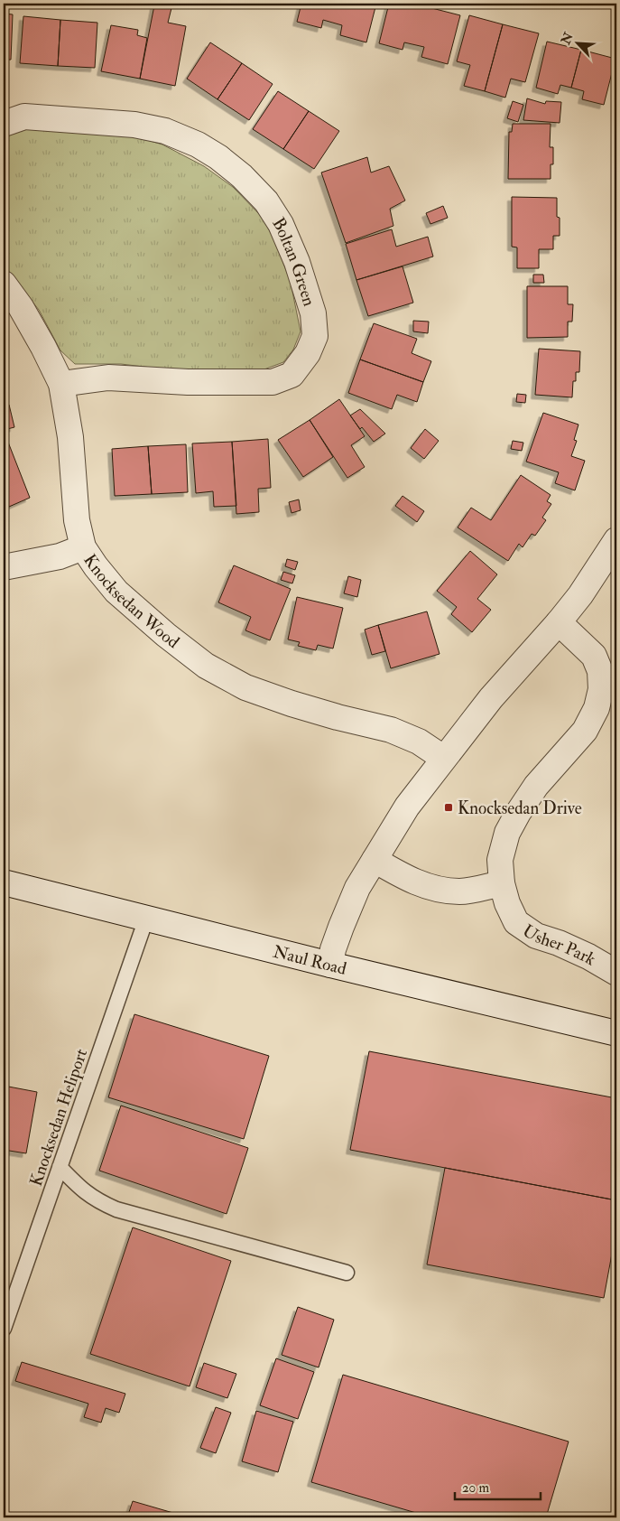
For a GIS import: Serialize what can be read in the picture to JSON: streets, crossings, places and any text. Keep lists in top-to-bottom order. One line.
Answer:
{"streets":{"street":["Boltan Green","Knocksedan Wood","Usher Park","Naul Road"],"lane":["Knocksedan Heliport"]},"crossings":[["Boltan Green","Knocksedan Wood"],["Naul Road","Knocksedan Heliport"]],"places":{"transit":["Knocksedan Drive"]},"scale_bar":"20 m","north":"top left"}
